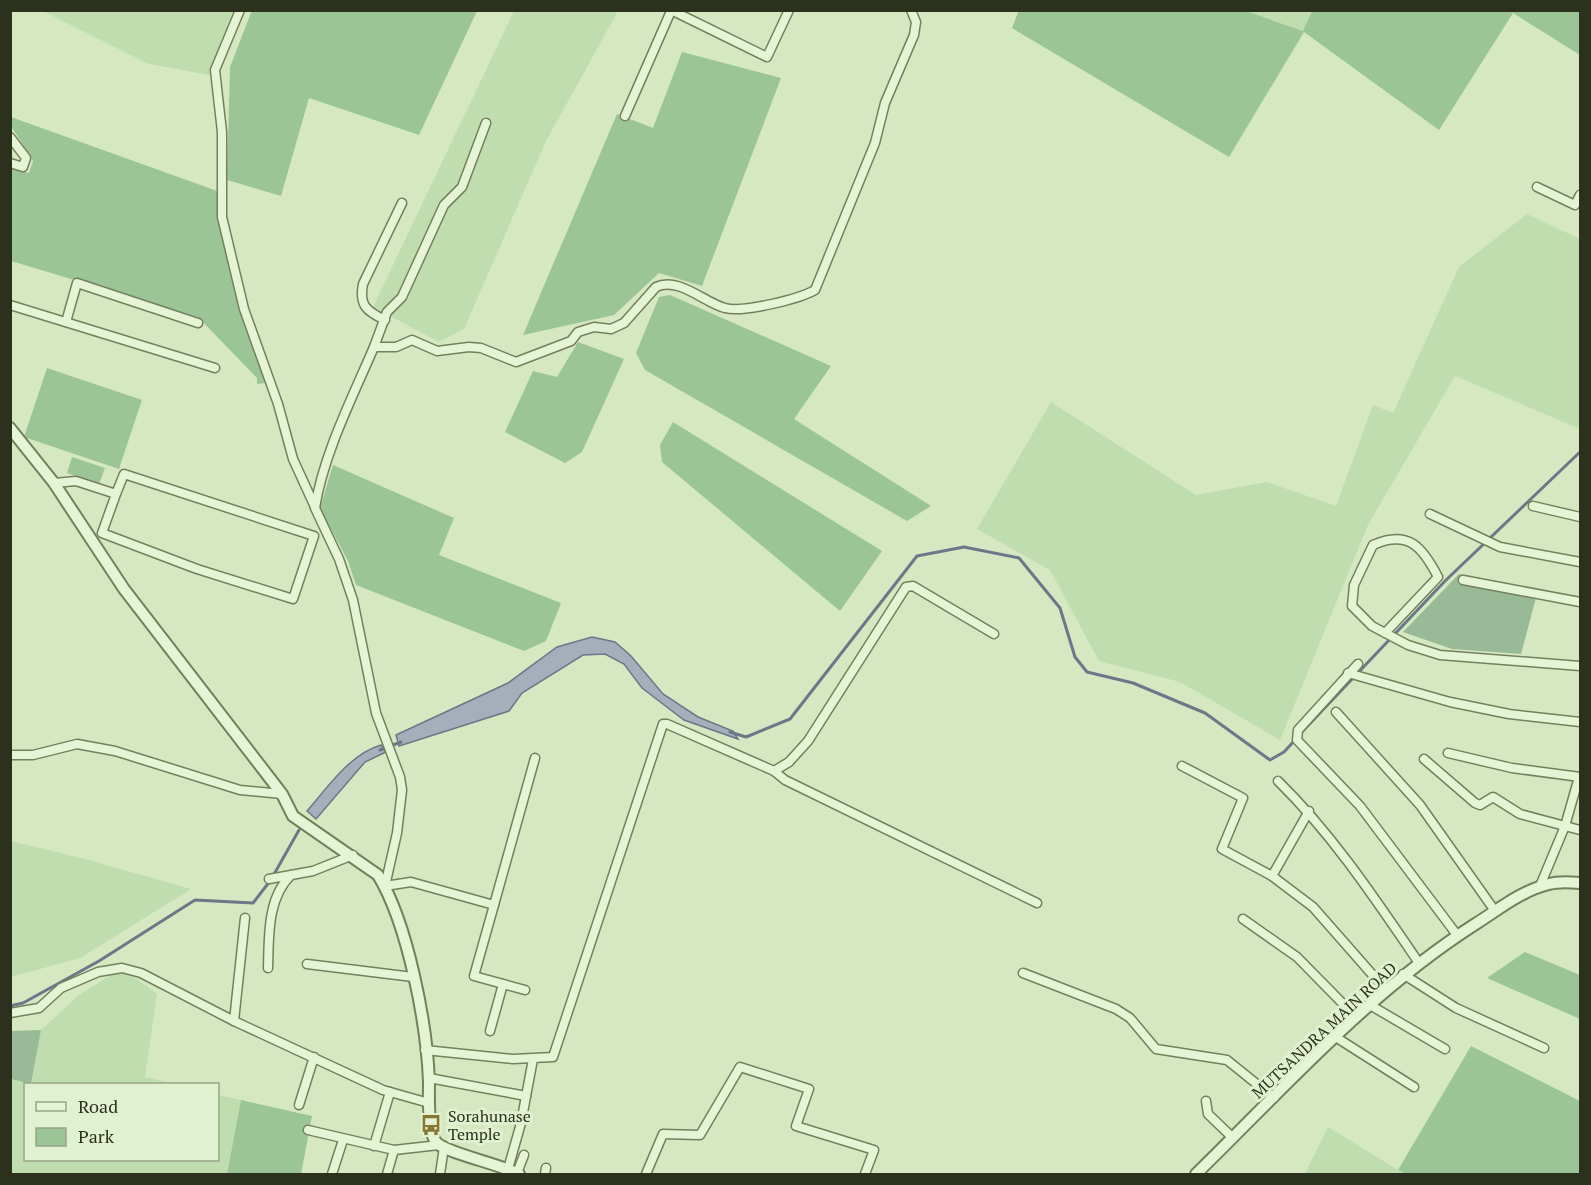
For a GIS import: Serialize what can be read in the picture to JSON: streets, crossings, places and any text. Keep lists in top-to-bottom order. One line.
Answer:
{"streets":{"street":["MUTSANDRA MAIN ROAD"]},"places":{"bus stop":["Sorahunase Temple"]},"legend":["Road","Park"]}
